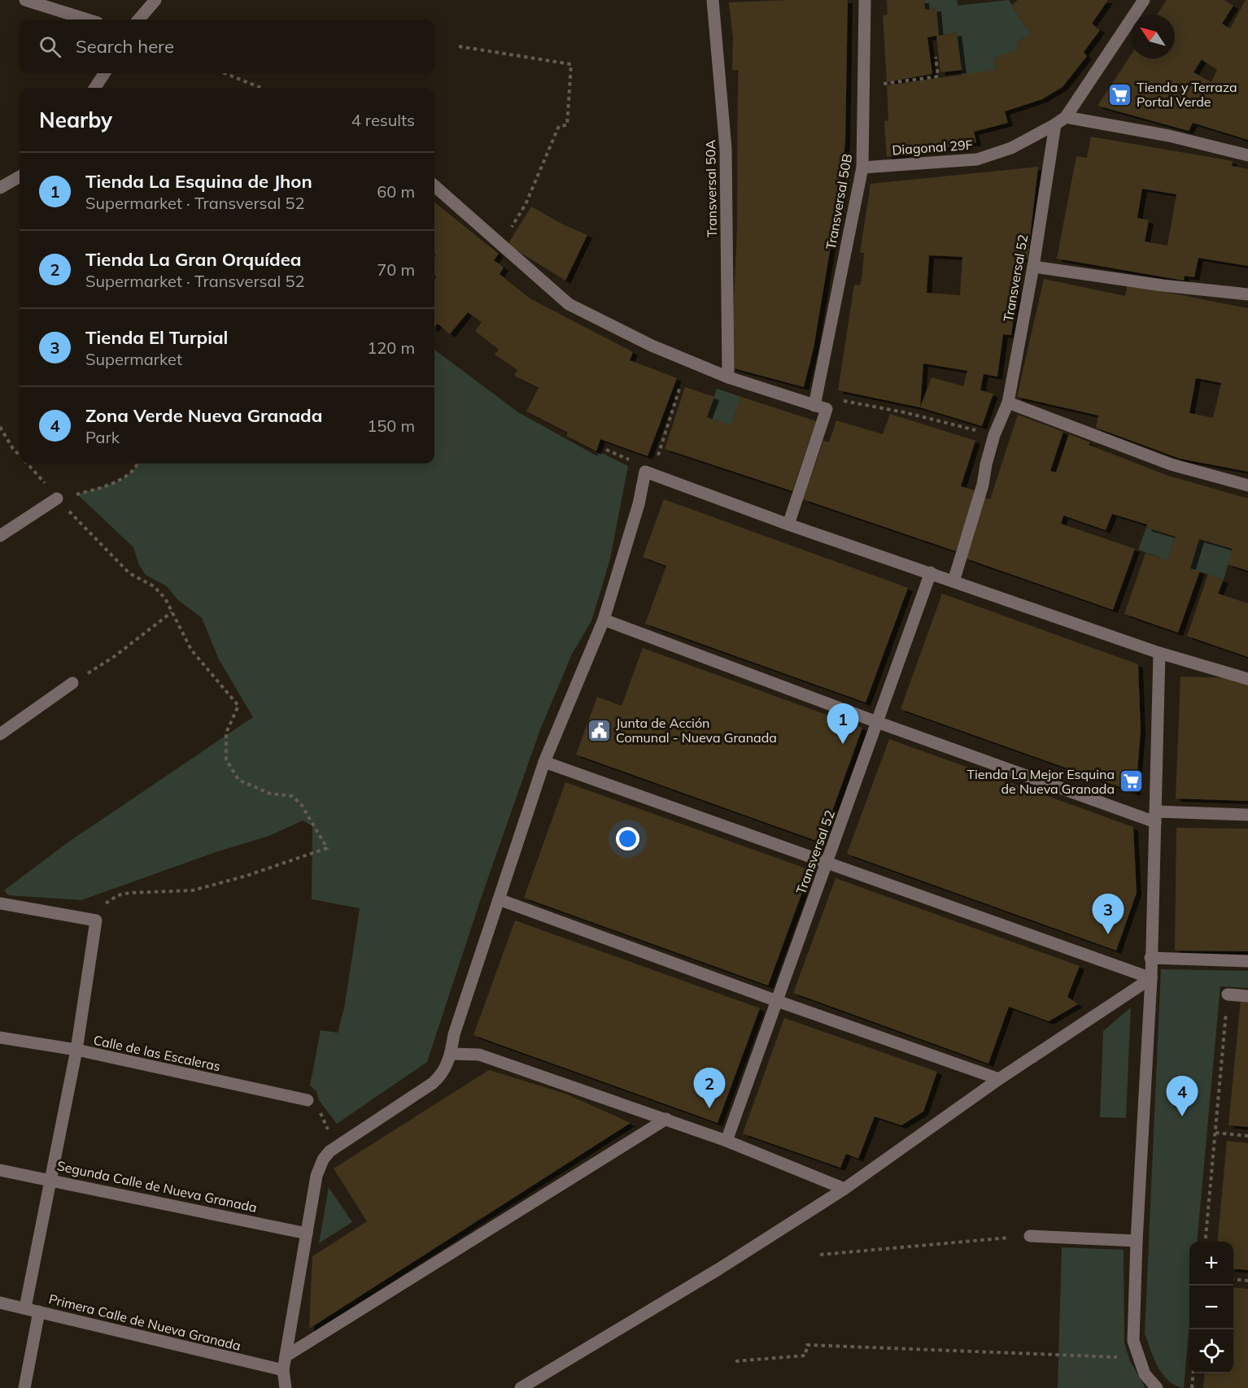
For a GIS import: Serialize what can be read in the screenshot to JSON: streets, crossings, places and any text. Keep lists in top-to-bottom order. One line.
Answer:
{"streets":{"street":["Diagonal 29F","Transversal 50A","Transversal 50B","Transversal 52","Calle de las Escaleras","Segunda Calle de Nueva Granada","Primera Calle de Nueva Granada"]},"crossings":[["Diagonal 29F","Transversal 50B"],["Diagonal 29F","Transversal 52"]],"places":{"supermarket":["Tienda y Terraza Portal Verde","Tienda La Mejor Esquina de Nueva Granada"],"public building":["Junta de Acción Comunal - Nueva Granada"]},"north":"top left","page":{"search":"Search here","heading":["Nearby","4 results"],"list":[{"mark":"1","name":"Tienda La Esquina de Jhon","note":"Supermarket · Transversal 52","value":"60 m"},{"mark":"2","name":"Tienda La Gran Orquídea","note":"Supermarket · Transversal 52","value":"70 m"},{"mark":"3","name":"Tienda El Turpial","note":"Supermarket","value":"120 m"},{"mark":"4","name":"Zona Verde Nueva Granada","note":"Park","value":"150 m"}],"pins":["1","3","2","4"],"map_buttons":["+","−"]}}
